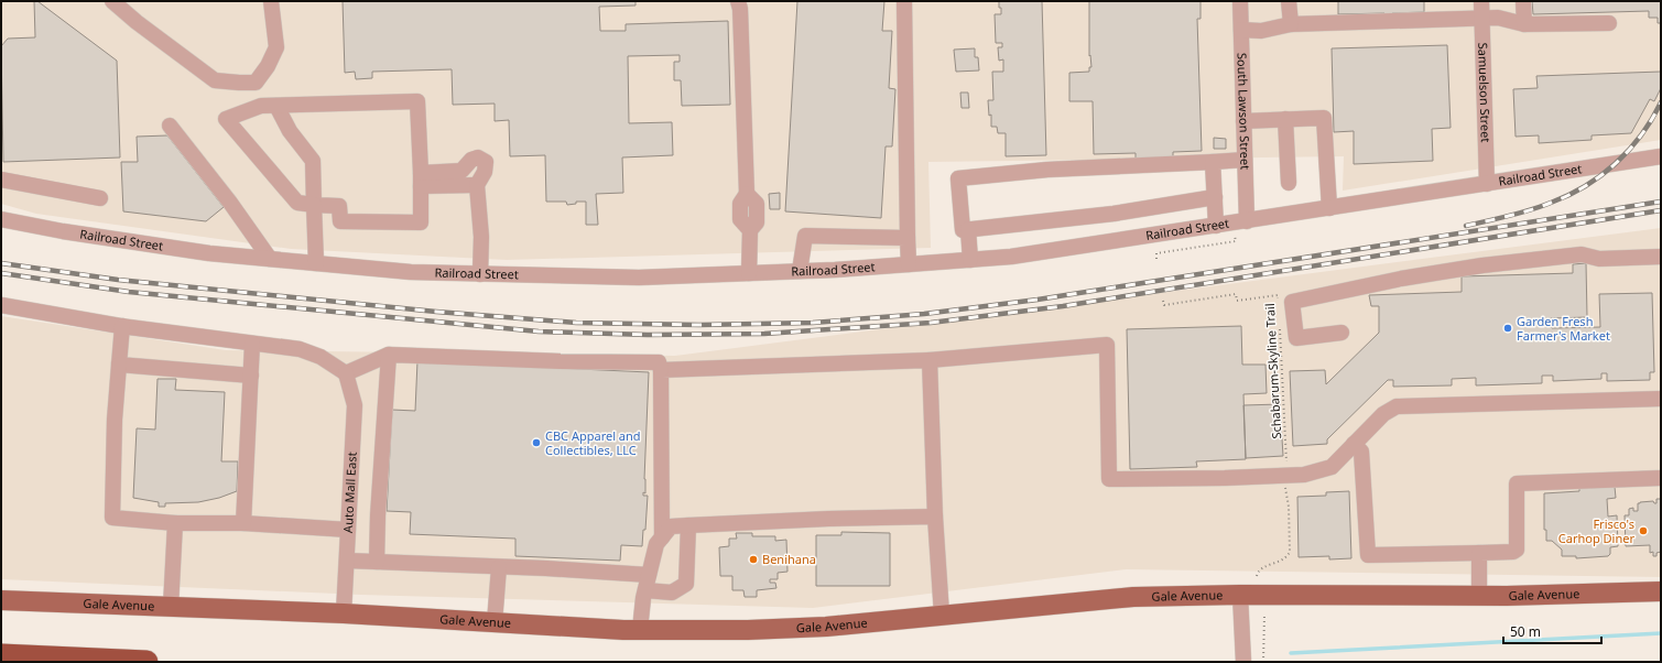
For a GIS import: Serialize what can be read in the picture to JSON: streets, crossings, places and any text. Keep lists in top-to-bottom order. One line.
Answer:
{"streets":{"main road":["Gale Avenue"],"street":["Samuelson Street","South Lawson Street","Railroad Street","Auto Mall East"],"path":["Schabarum-Skyline Trail"]},"crossings":[["Samuelson Street","Railroad Street"],["South Lawson Street","Railroad Street"],["Auto Mall East","Gale Avenue"]],"places":["Garden Fresh Farmer's Market","CBC Apparel and Collectibles, LLC","Frisco's Carhop Diner","Benihana"],"scale_bar":"50 m"}
